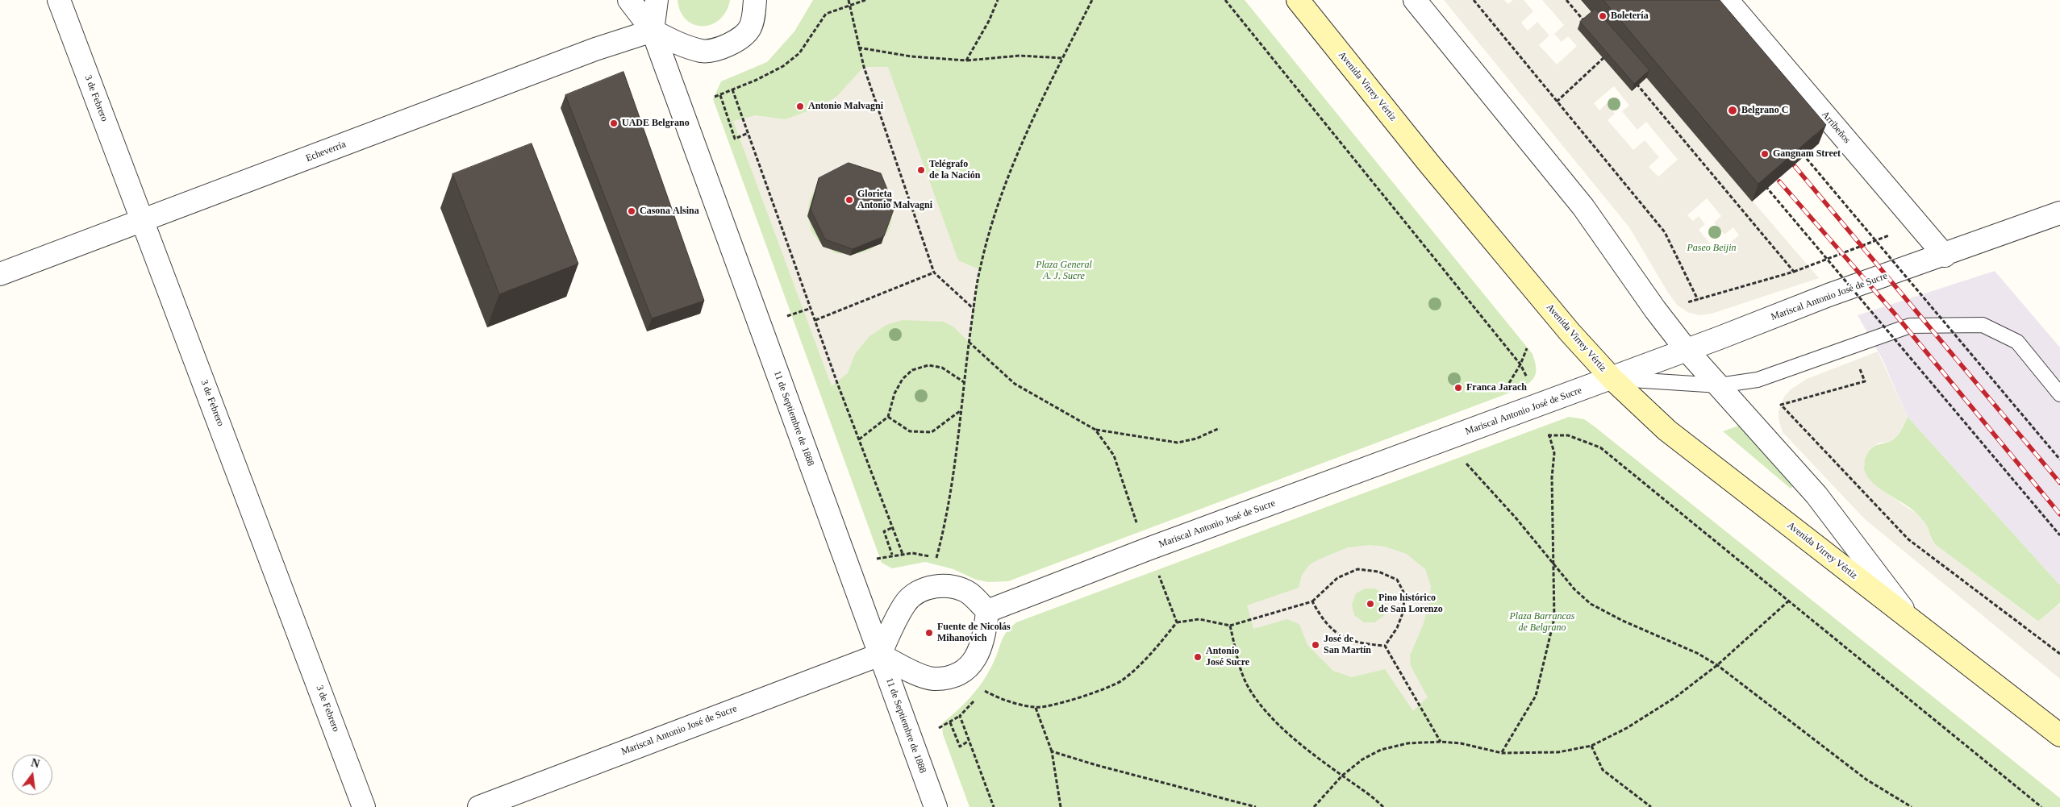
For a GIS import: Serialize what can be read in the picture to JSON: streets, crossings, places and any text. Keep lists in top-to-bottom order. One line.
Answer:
{"streets":{"main road":["Avenida Virrey Vértiz"],"street":["3 de Febrero","Arribeños","Echeverría","Mariscal Antonio José de Sucre","11 de Septiembre de 1888"]},"crossings":[["Avenida Virrey Vértiz","Mariscal Antonio José de Sucre"],["3 de Febrero","Echeverría"],["Arribeños","Mariscal Antonio José de Sucre"],["Echeverría","11 de Septiembre de 1888"],["Mariscal Antonio José de Sucre","11 de Septiembre de 1888"]],"parks":["Paseo Beijin","Plaza General A. J. Sucre","Plaza Barrancas de Belgrano"],"places":["Boletería","Antonio Malvagni","Belgrano C","UADE Belgrano","Gangnam Street","Telégrafo de la Nación","Glorieta Antonio Malvagni","Casona Alsina","Franca Jarach","Pino histórico de San Lorenzo","Fuente de Nicolás Mihanovich","José de San Martín","Antonio José Sucre"],"north":"top"}
